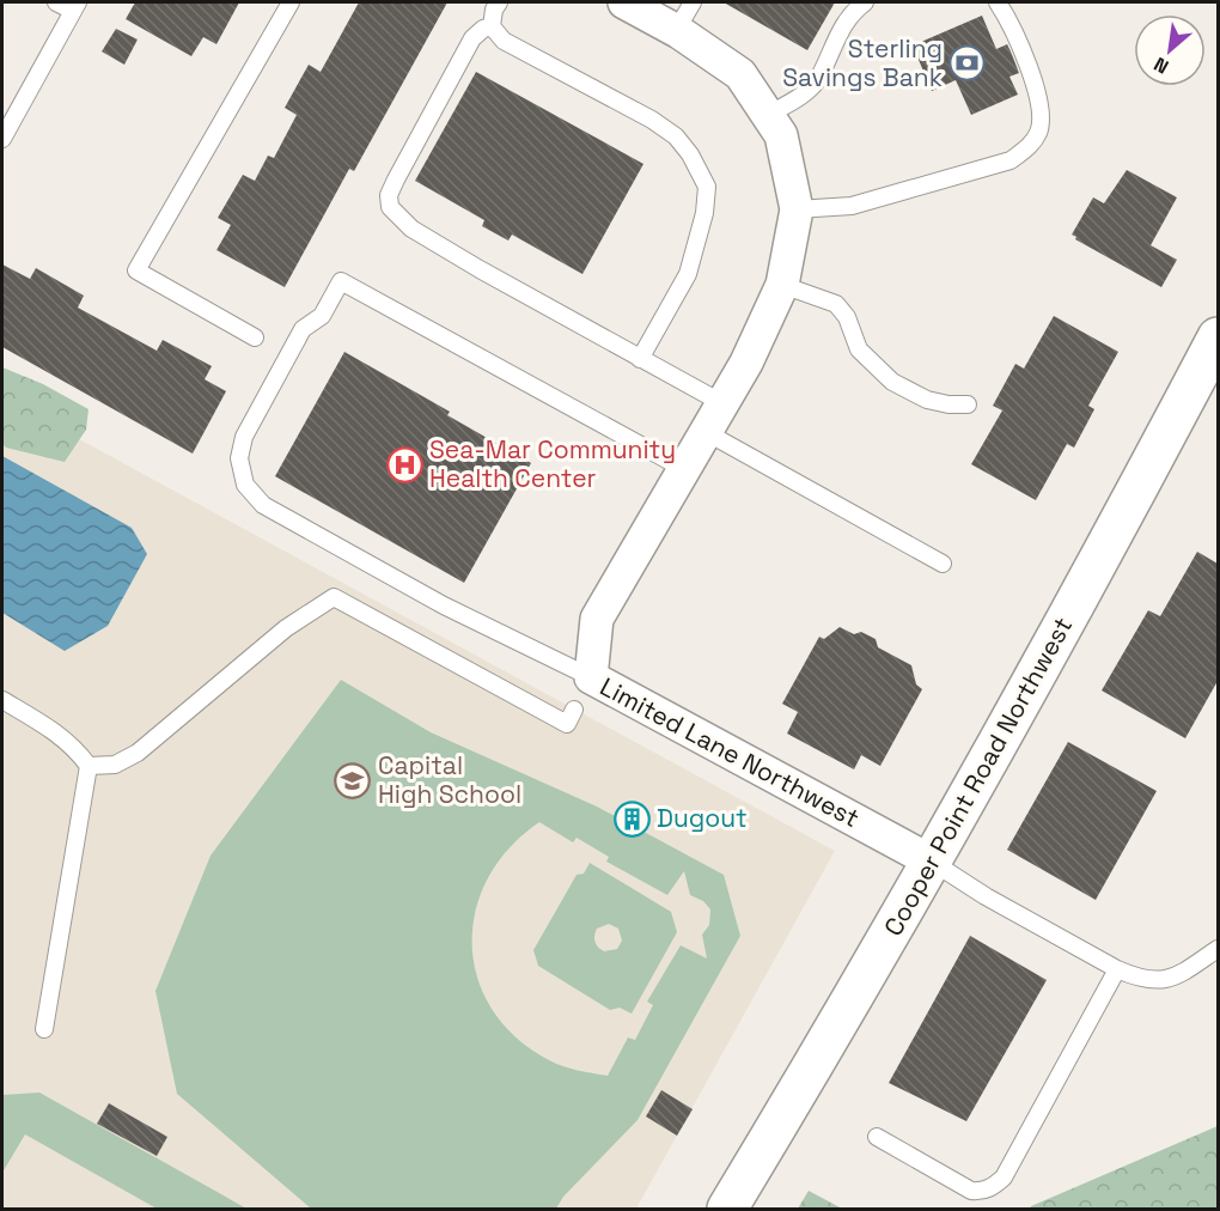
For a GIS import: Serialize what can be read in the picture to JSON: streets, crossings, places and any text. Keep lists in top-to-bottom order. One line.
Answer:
{"streets":{"main road":["Cooper Point Road Northwest"],"street":["Limited Lane Northwest"]},"crossings":[["Limited Lane Northwest","Cooper Point Road Northwest"]],"places":{"bank":["Sterling Savings Bank"],"hospital":["Sea-Mar Community Health Center"],"school or university":["Capital High School"],"building":["Dugout"]},"north":"bottom left"}
